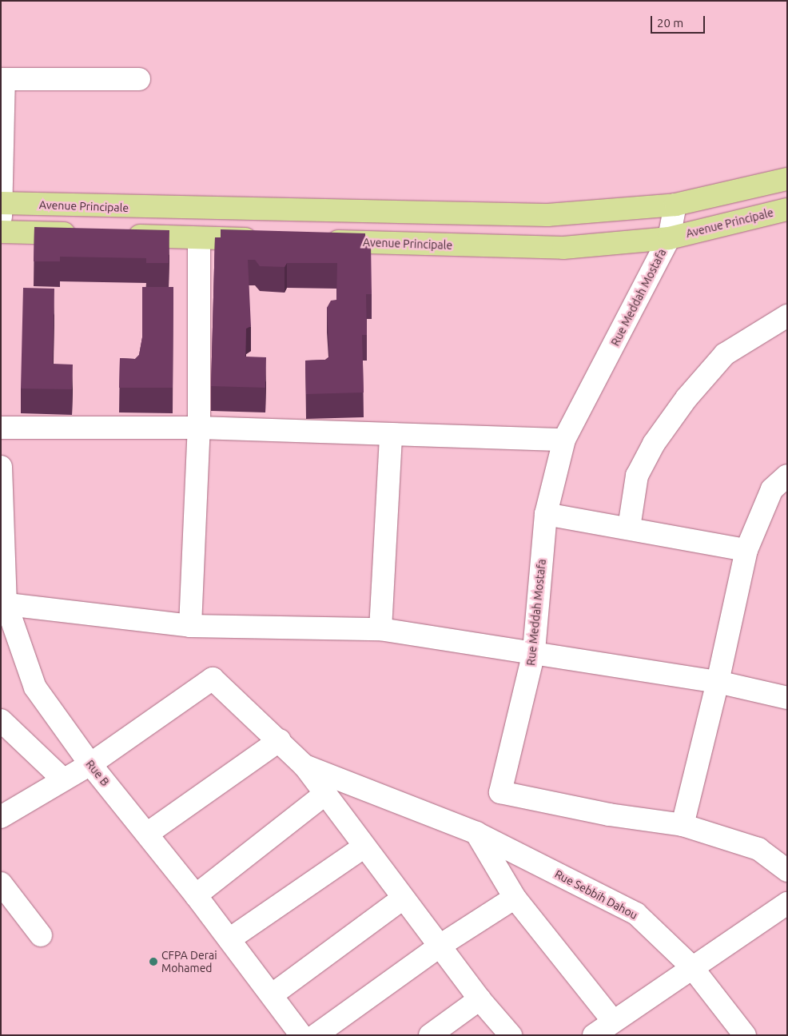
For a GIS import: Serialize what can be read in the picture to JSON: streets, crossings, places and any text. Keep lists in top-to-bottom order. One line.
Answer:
{"streets":{"main road":["Avenue Principale"],"street":["Rue Meddah Mostafa","Rue B","Rue Sebbih Dahou"]},"crossings":[["Avenue Principale","Rue Meddah Mostafa"]],"places":["CFPA Derai Mohamed"],"scale_bar":"20 m"}
